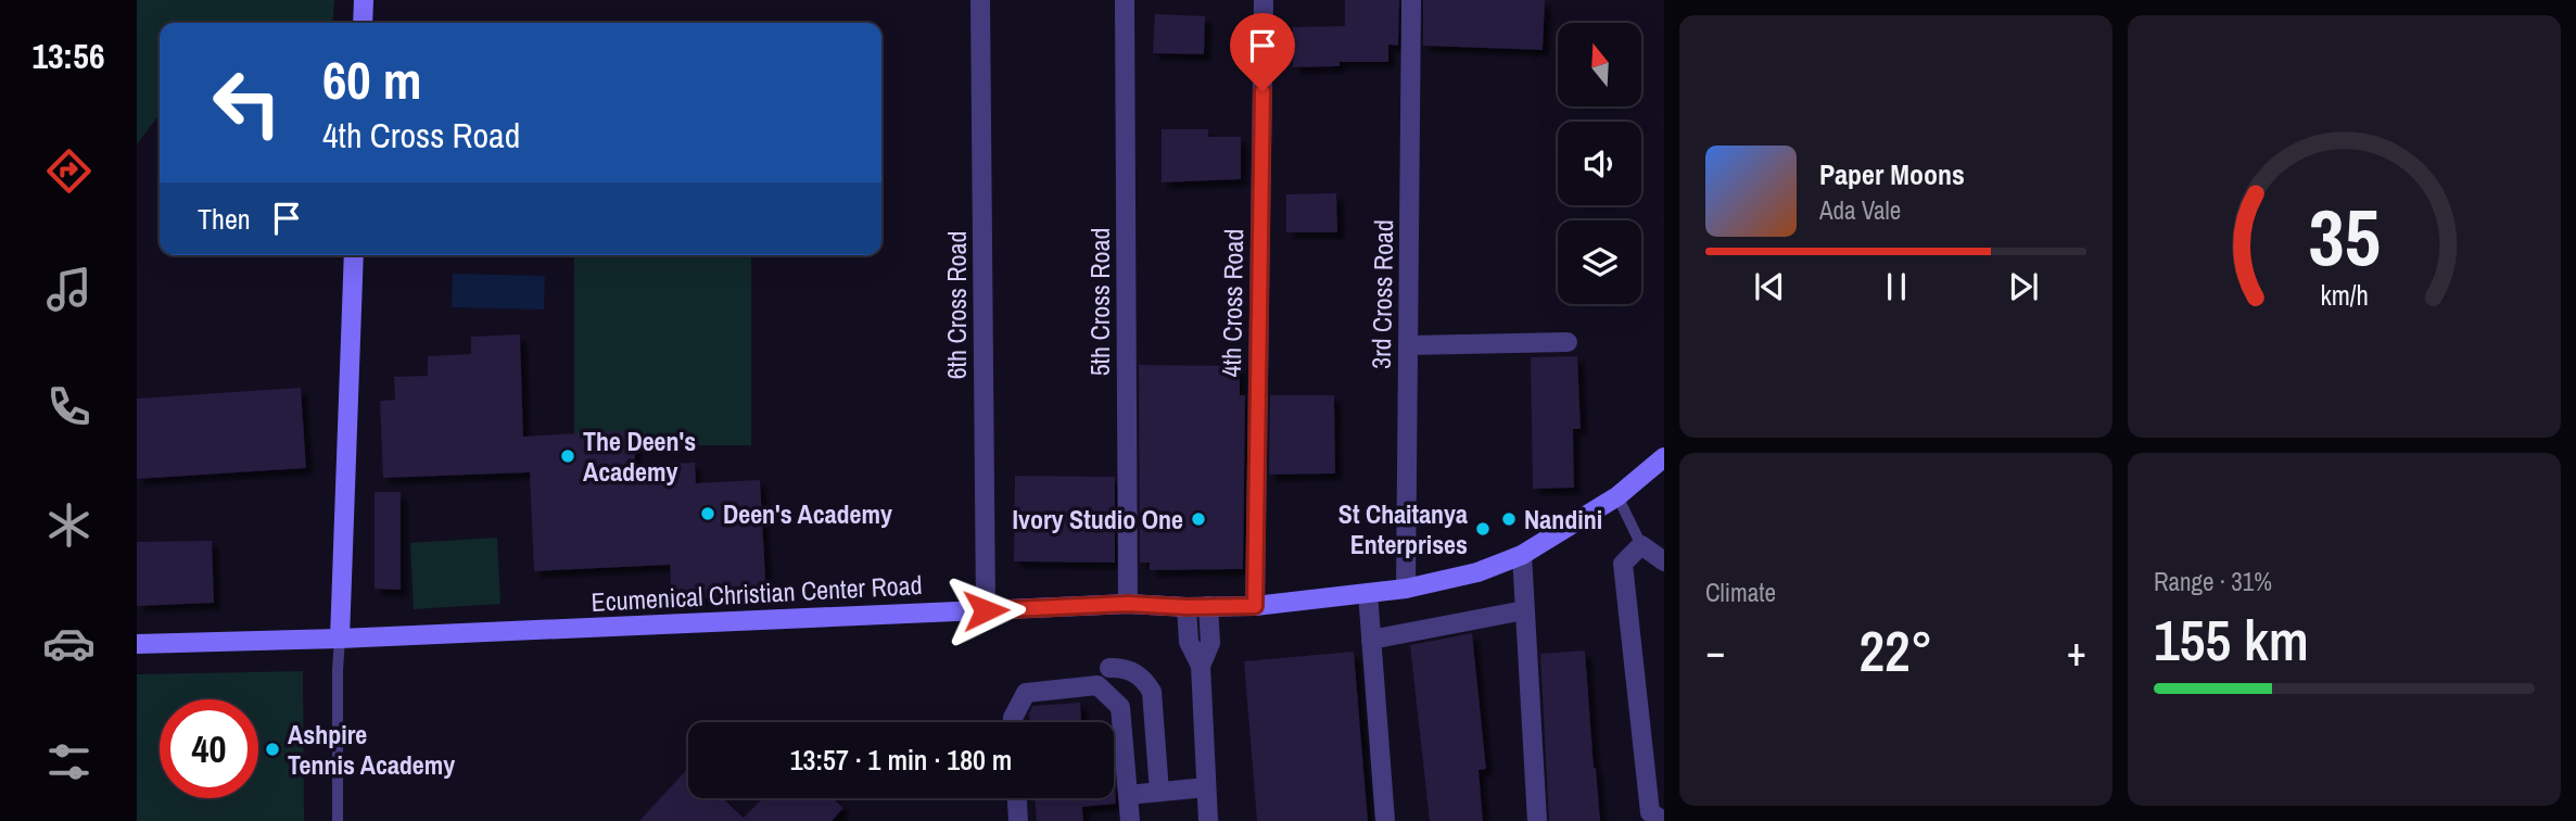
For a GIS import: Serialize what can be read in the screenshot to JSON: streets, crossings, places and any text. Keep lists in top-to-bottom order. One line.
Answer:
{"streets":{"street":["3rd Cross Road","5th Cross Road","4th Cross Road","6th Cross Road","Ecumenical Christian Center Road"]},"crossings":[["3rd Cross Road","Ecumenical Christian Center Road"],["5th Cross Road","Ecumenical Christian Center Road"],["4th Cross Road","Ecumenical Christian Center Road"],["6th Cross Road","Ecumenical Christian Center Road"]],"places":["The Deen's Academy","Deen's Academy","Ivory Studio One","Nandini","St Chaitanya Enterprises","Ashpire Tennis Academy"],"north":"top","page":{"tabs":"13:56","turn":["60 m","4th Cross Road"],"song":["Paper Moons","Ada Vale"],"then":"Then","tile":["Climate",["Range · 31%","155 km"]],"heat":["−","22°","+"],"limit":"40","trip":"13:57 · 1 min · 180 m","gauge":["35","km/h"]}}
